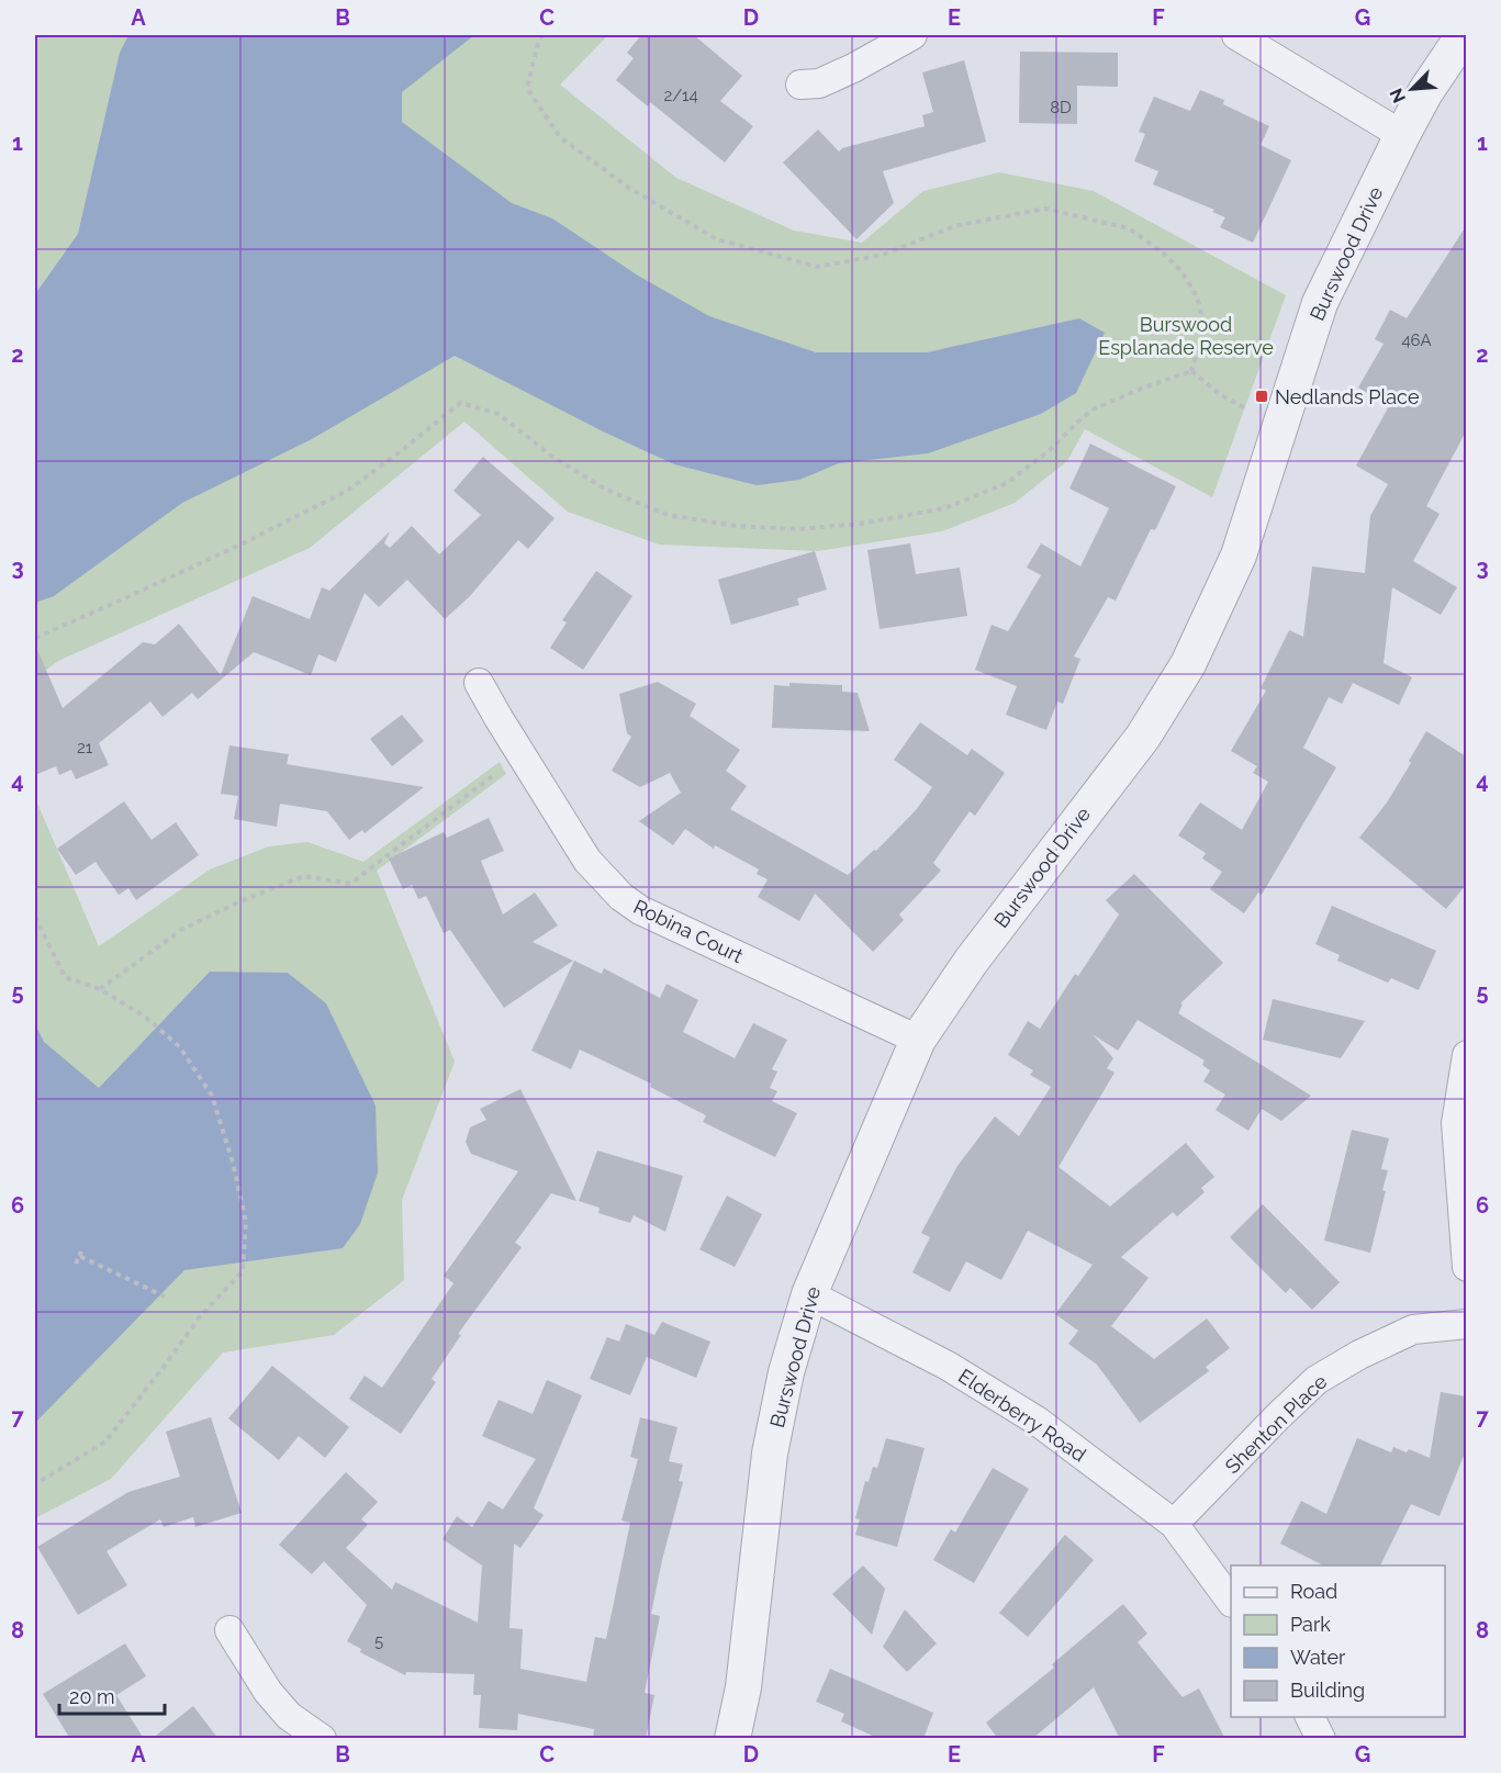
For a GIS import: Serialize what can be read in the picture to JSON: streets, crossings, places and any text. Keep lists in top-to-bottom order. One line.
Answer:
{"streets":{"street":["Burswood Drive","Robina Court","Elderberry Road","Shenton Place"]},"crossings":[["Burswood Drive","Robina Court"],["Burswood Drive","Elderberry Road"],["Elderberry Road","Shenton Place"]],"parks":["Burswood Esplanade Reserve"],"places":{"transit":["Nedlands Place"]},"house_numbers":["2/14","8D","46A","21","5"],"legend":["Road","Park","Water","Building"],"scale_bar":"20 m","north":"bottom left","grid":{"columns":["A","B","C","D","E","F","G"],"rows":["1","2","3","4","5","6","7","8"]}}
